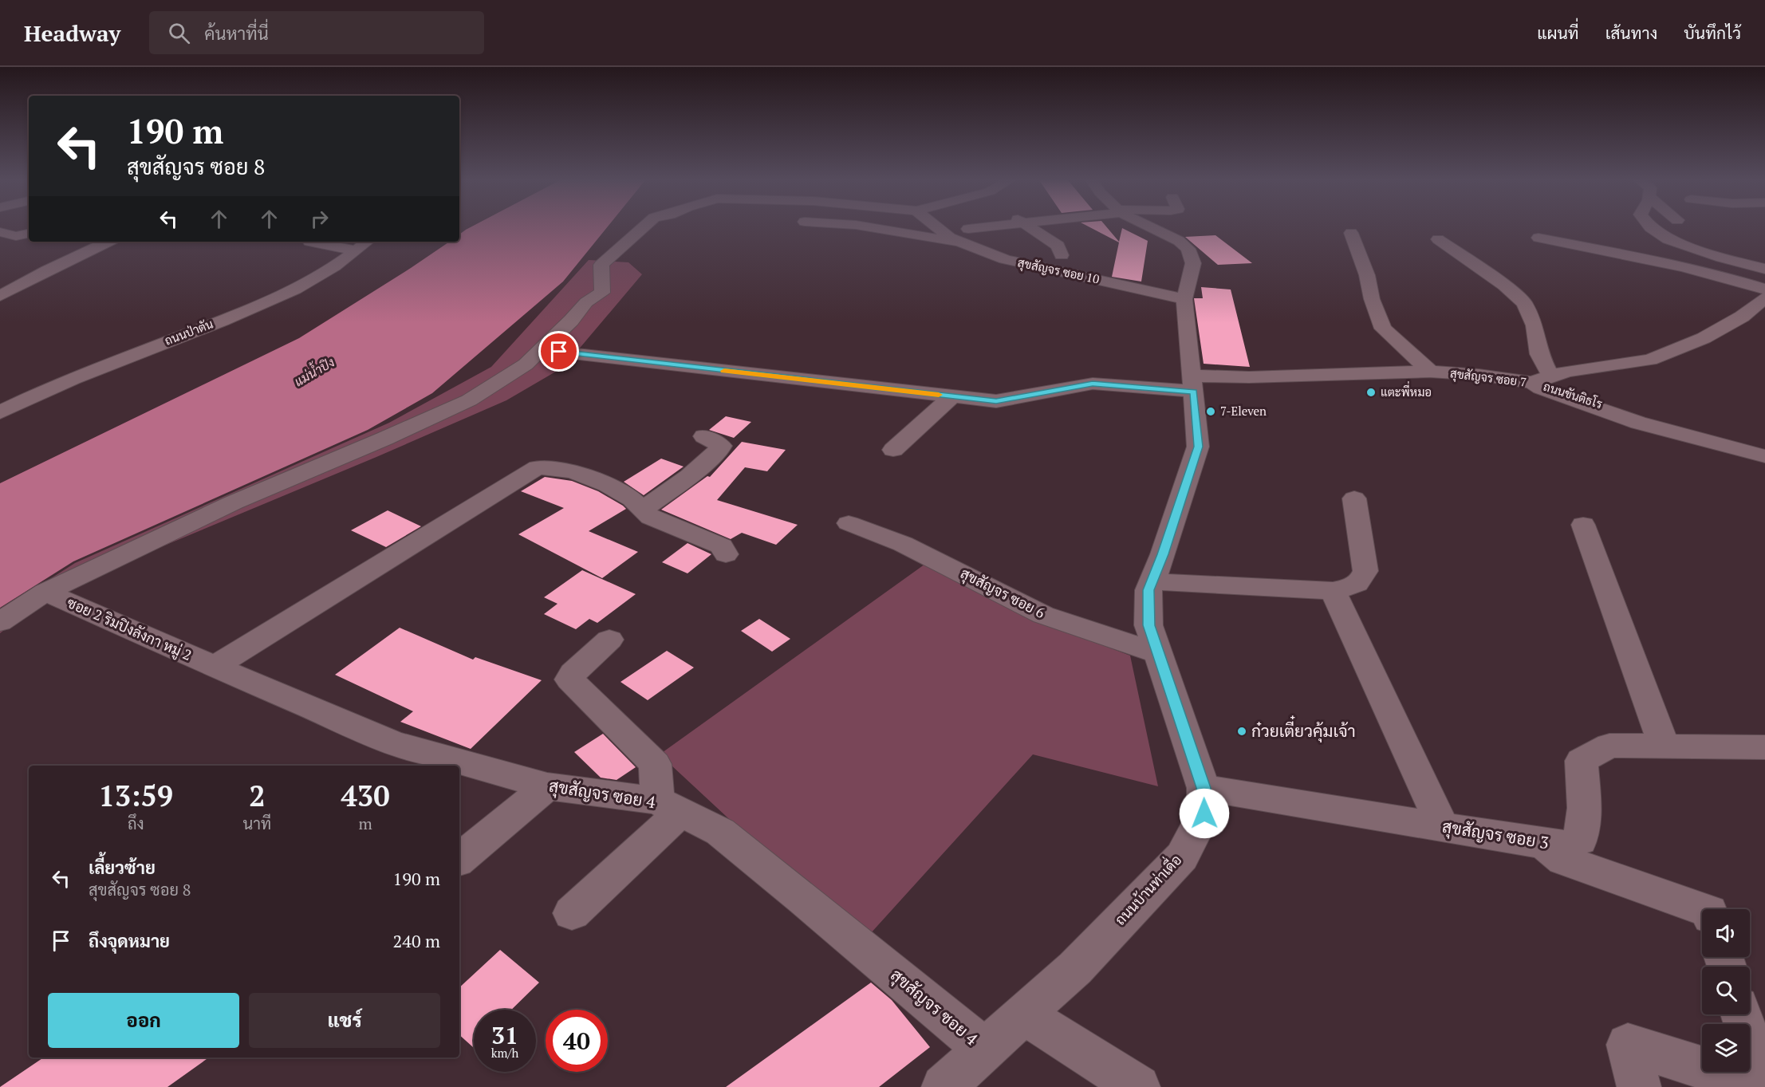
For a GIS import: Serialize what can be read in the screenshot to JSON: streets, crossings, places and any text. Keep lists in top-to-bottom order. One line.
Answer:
{"streets":{"street":["สุขสัญจร ซอย 10","ถนนป่าตัน","สุขสัญจร ซอย 7","ถนนขันติธโร","สุขสัญจร ซอย 6","ซอย 2 ริมปิงลังกา หมู่ 2","สุขสัญจร ซอย 4","สุขสัญจร ซอย 3","ถนนบ้านท่าเดื่อ"]},"crossings":[["สุขสัญจร ซอย 10","ถนนบ้านท่าเดื่อ"],["สุขสัญจร ซอย 7","ถนนขันติธโร"],["สุขสัญจร ซอย 7","ถนนบ้านท่าเดื่อ"],["สุขสัญจร ซอย 6","ถนนบ้านท่าเดื่อ"],["ซอย 2 ริมปิงลังกา หมู่ 2","สุขสัญจร ซอย 4"],["สุขสัญจร ซอย 4","ถนนบ้านท่าเดื่อ"],["สุขสัญจร ซอย 3","ถนนบ้านท่าเดื่อ"]],"water":["แม่น้ำปิง"],"places":["แตะพี่หมอ","7-Eleven","ก๋วยเตี๋ยวคุ้มเจ้า"],"page":{"header":"Headway","search":"ค้นหาที่นี่","nav":["แผนที่","เส้นทาง","บันทึกไว้"],"turn":["190 m","สุขสัญจร ซอย 8"],"eta":["13:59","ถึง","2","นาที","430","m"],"list":[{"name":"เลี้ยวซ้าย","note":"สุขสัญจร ซอย 8","value":"190 m"},{"name":"ถึงจุดหมาย","value":"240 m"}],"buttons":["ออก","แชร์"],"speed":"31 km/h","limit":"40"}}
